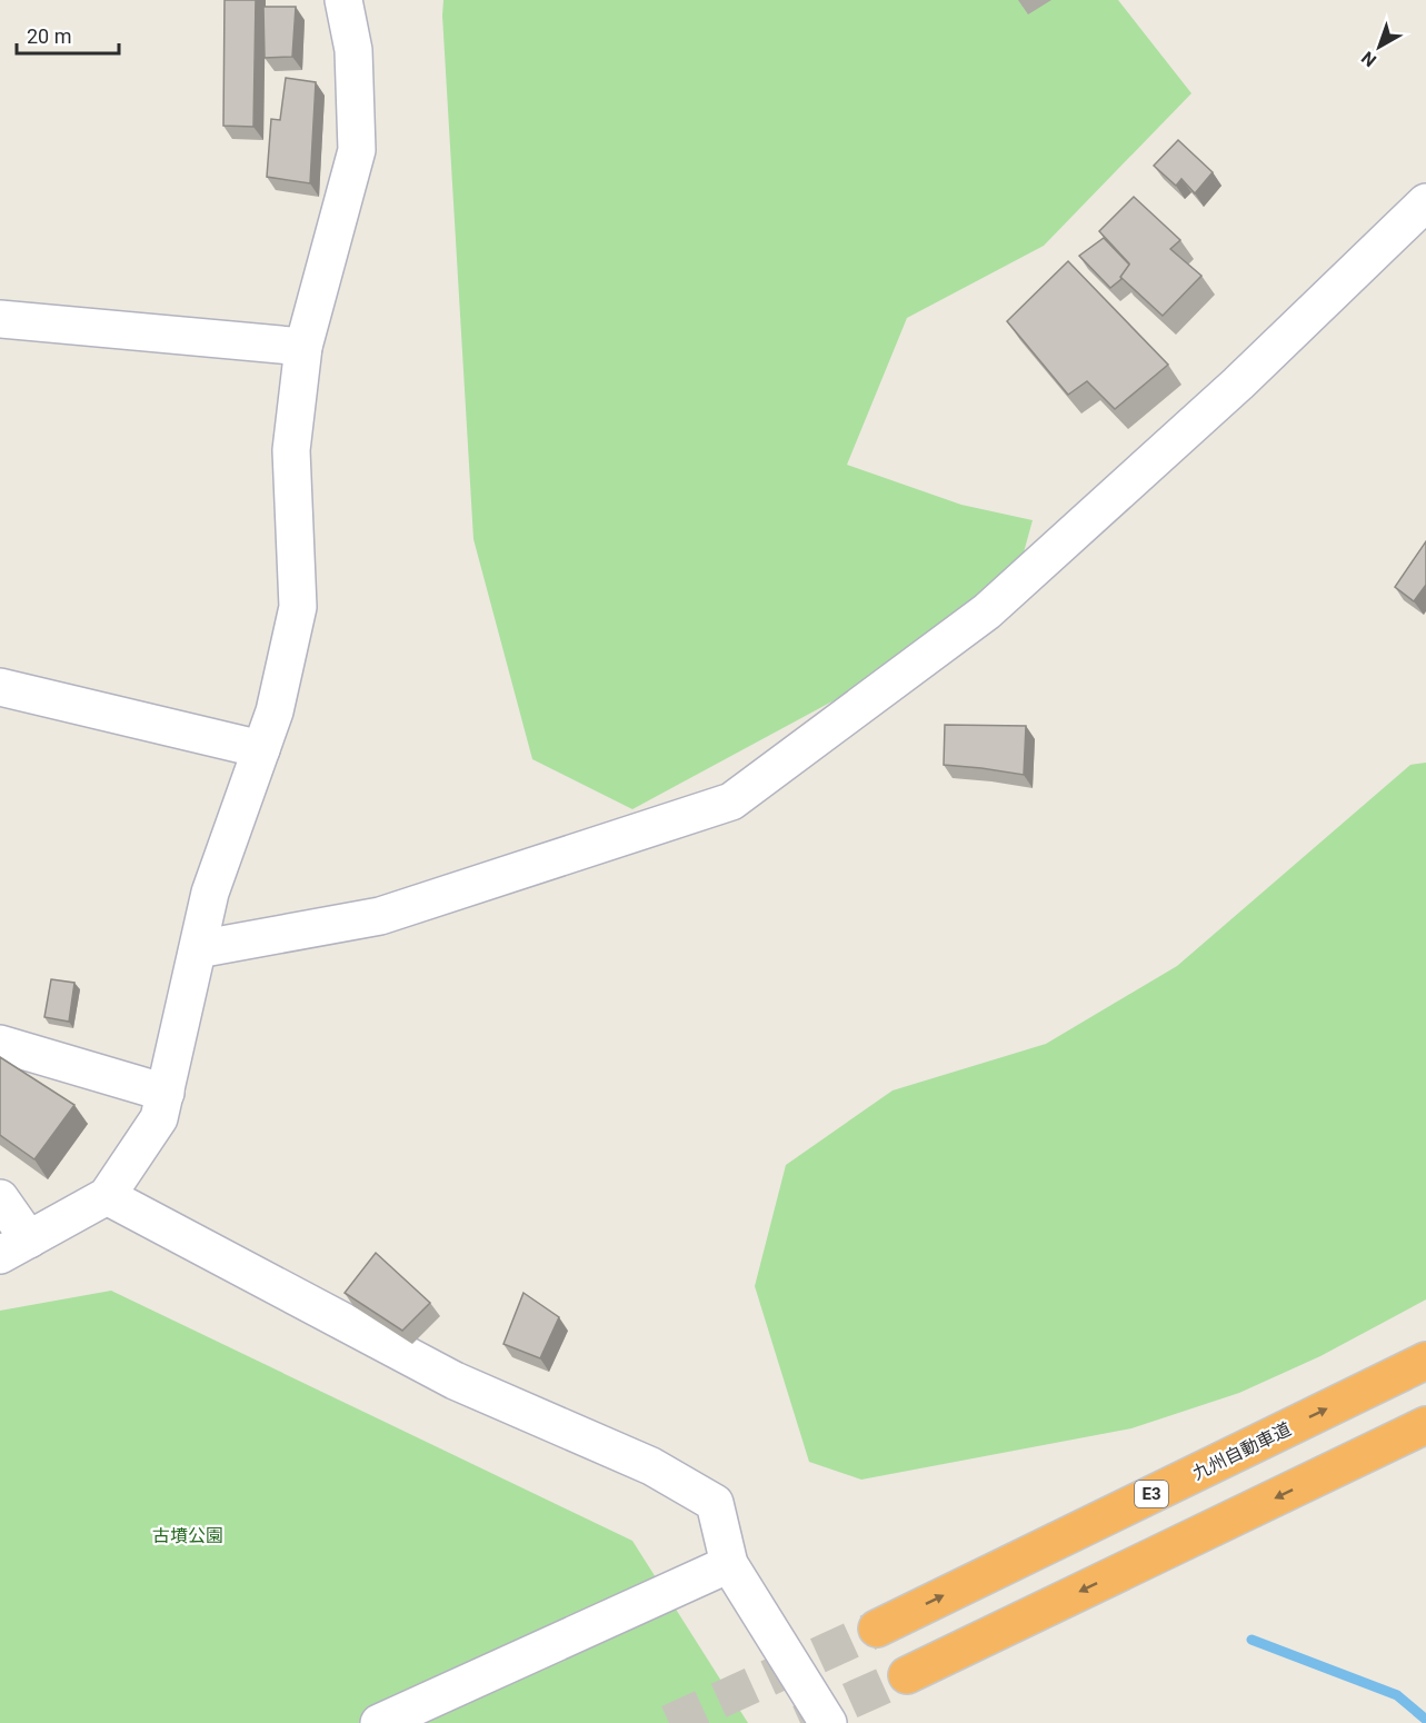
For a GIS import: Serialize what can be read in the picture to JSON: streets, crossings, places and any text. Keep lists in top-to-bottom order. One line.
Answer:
{"streets":{"highway":["九州自動車道","E3"]},"parks":["古墳公園"],"scale_bar":"20 m","north":"bottom left"}
